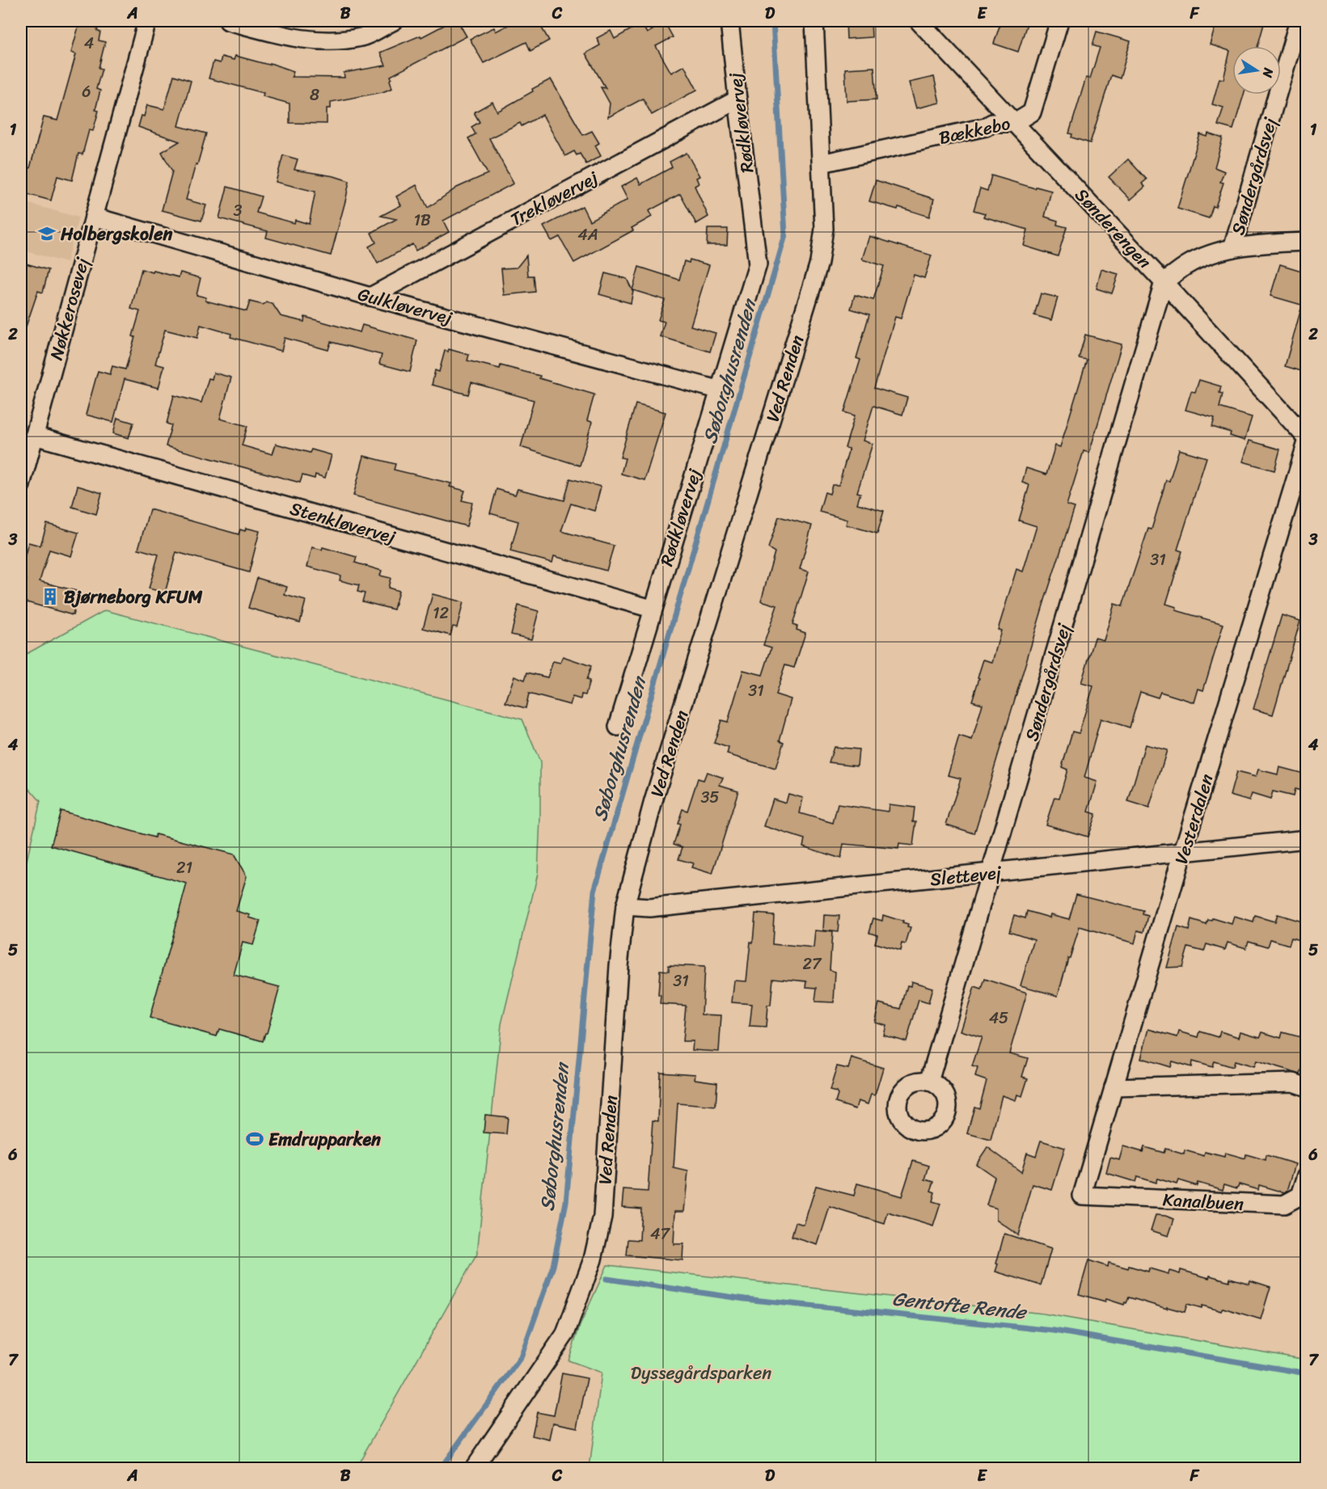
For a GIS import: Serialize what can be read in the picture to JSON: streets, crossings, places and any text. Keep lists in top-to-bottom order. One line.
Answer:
{"streets":{"street":["Rødkløvervej","Bækkebo","Søndergårdsvej","Trekløvervej","Sønderengen","Gulkløvervej","Nøkkerosevej","Ved Renden","Stenkløvervej","Vesterdalen","Slettevej","Kanalbuen"]},"crossings":[["Rødkløvervej","Trekløvervej"],["Rødkløvervej","Gulkløvervej"],["Rødkløvervej","Stenkløvervej"],["Bækkebo","Sønderengen"],["Bækkebo","Ved Renden"],["Søndergårdsvej","Sønderengen"],["Søndergårdsvej","Slettevej"],["Trekløvervej","Gulkløvervej"],["Gulkløvervej","Nøkkerosevej"],["Nøkkerosevej","Stenkløvervej"],["Ved Renden","Slettevej"],["Vesterdalen","Slettevej"],["Vesterdalen","Kanalbuen"]],"water":["Søborghusrenden","Gentofte Rende"],"parks":["Dyssegårdsparken"],"places":{"school or university":["Holbergskolen"],"building":["Bjørneborg KFUM"],"sports":["Emdrupparken"]},"house_numbers":["4","6","8","3","1B","4A","31","12","31","35","21","27","31","45","47"],"north":"right","grid":{"columns":["A","B","C","D","E","F"],"rows":["1","2","3","4","5","6","7"]}}
